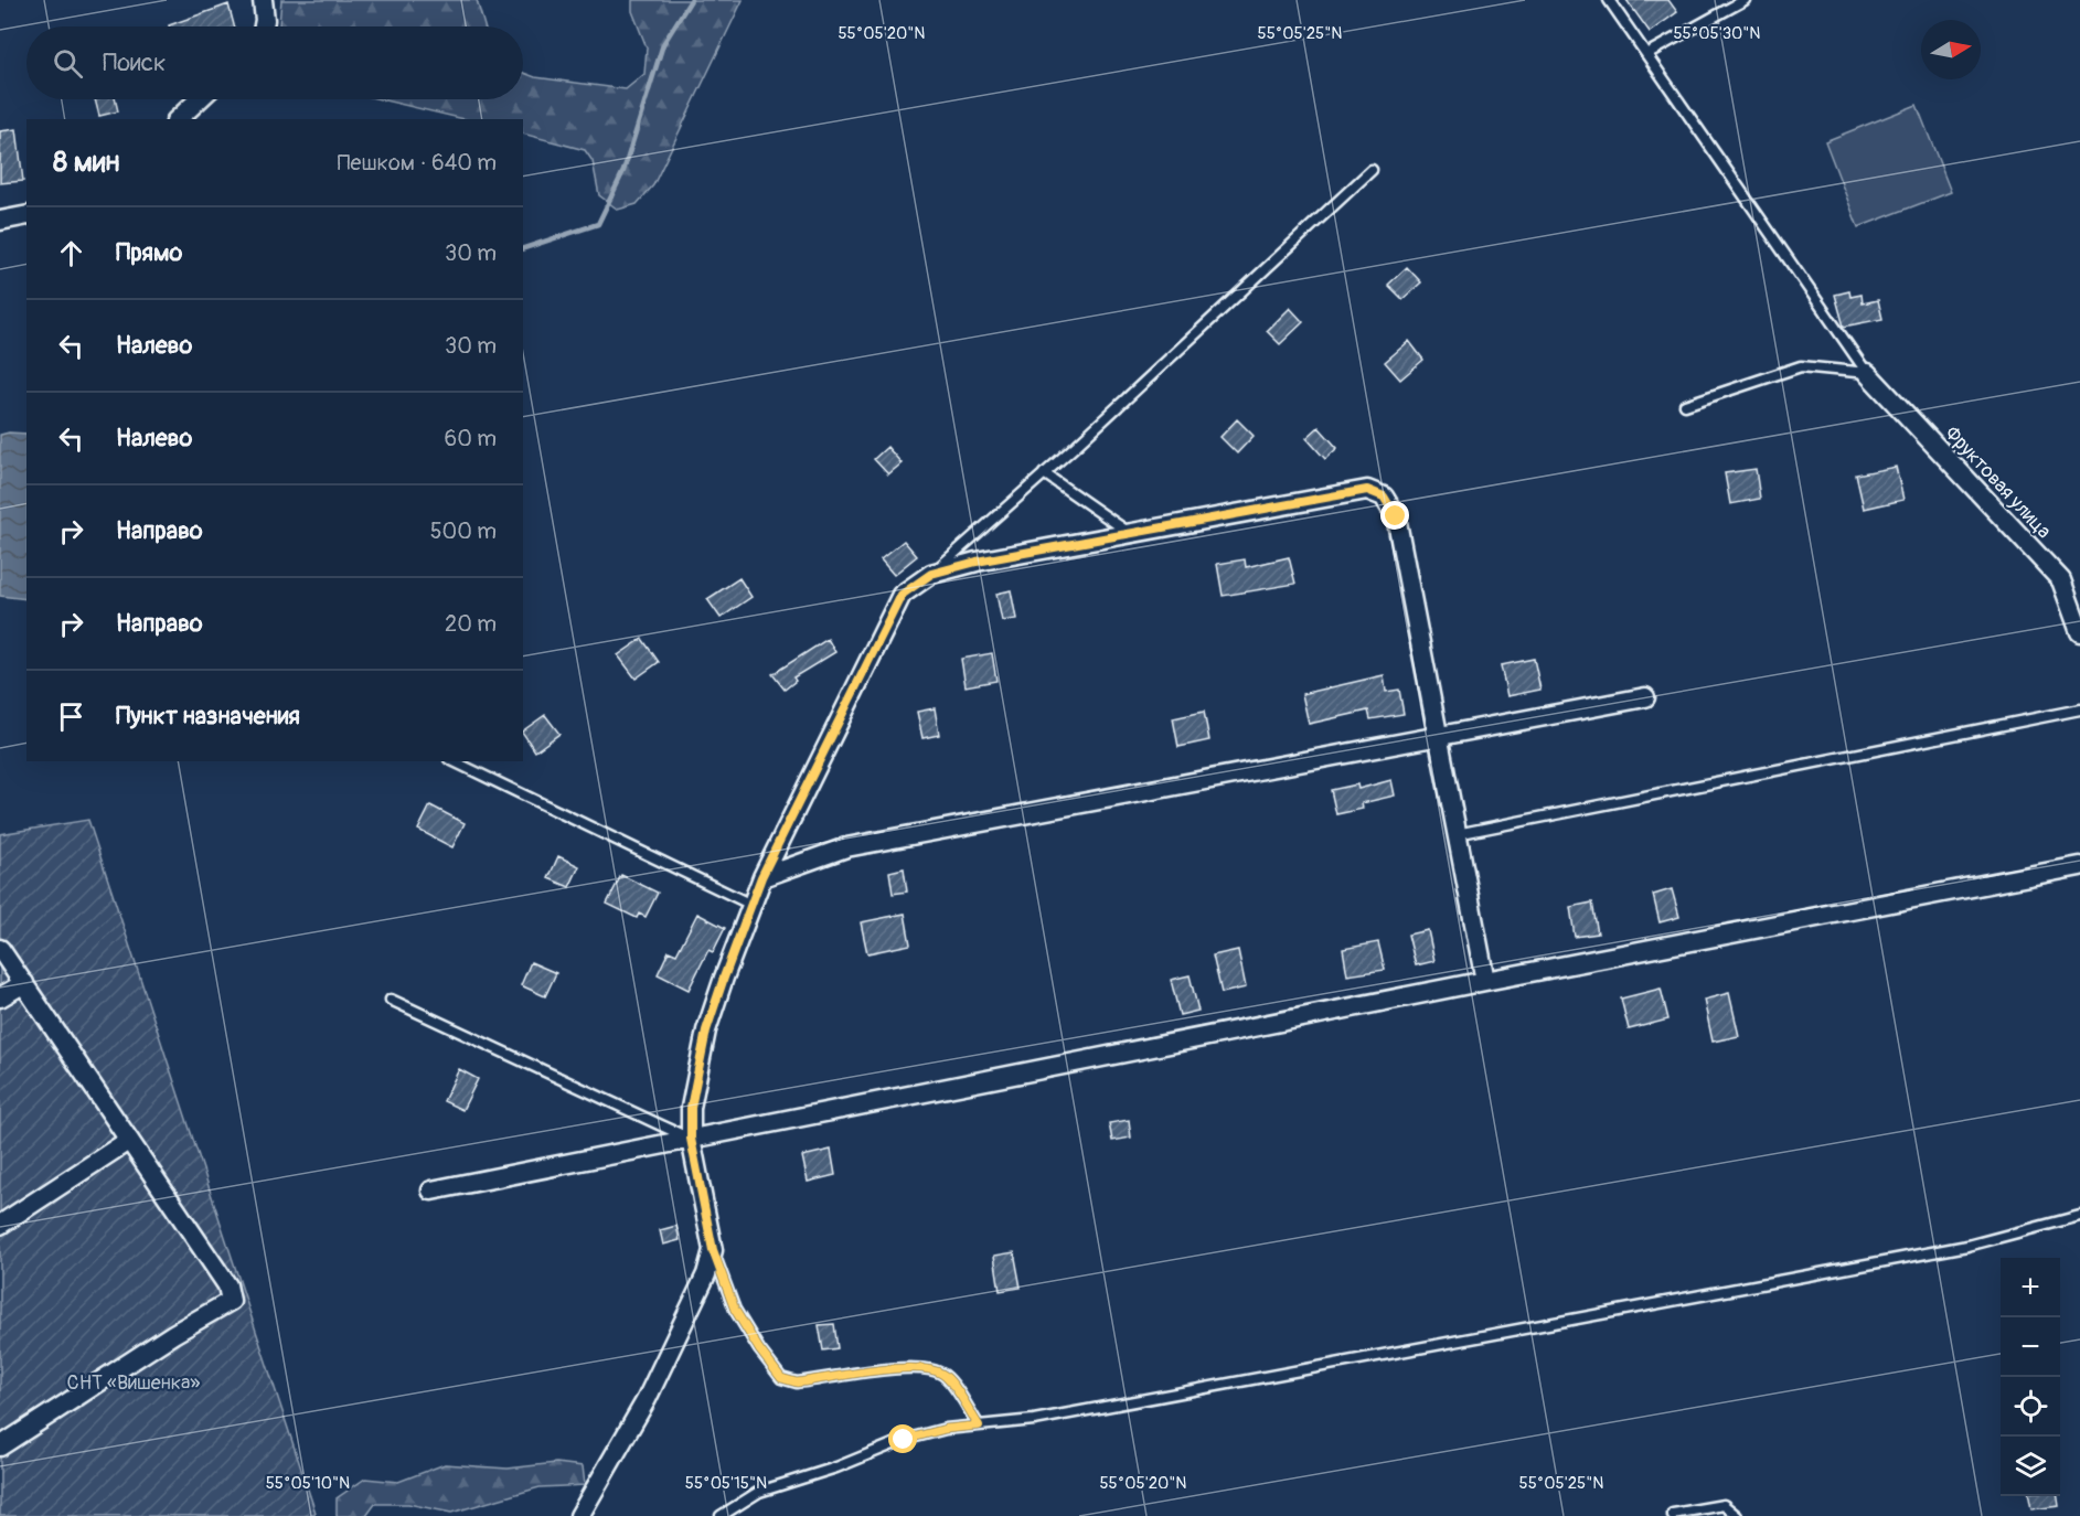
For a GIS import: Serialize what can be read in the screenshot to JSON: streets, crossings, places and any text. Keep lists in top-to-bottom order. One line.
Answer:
{"streets":{"street":["Фруктовая улица"]},"parks":["СНТ «Вишенка»"],"north":"right","page":{"search":"Поиск","heading":["8 мин","Пешком · 640 m"],"list":[["Прямо","30 m"],["Налево","30 m"],["Налево","60 m"],["Направо","500 m"],["Направо","20 m"],"Пункт назначения"],"map_buttons":["+","−"]},"coordinates":["55°05'20\"N","55°05'25\"N","55°05'30\"N","55°05'10\"N","55°05'15\"N"]}
